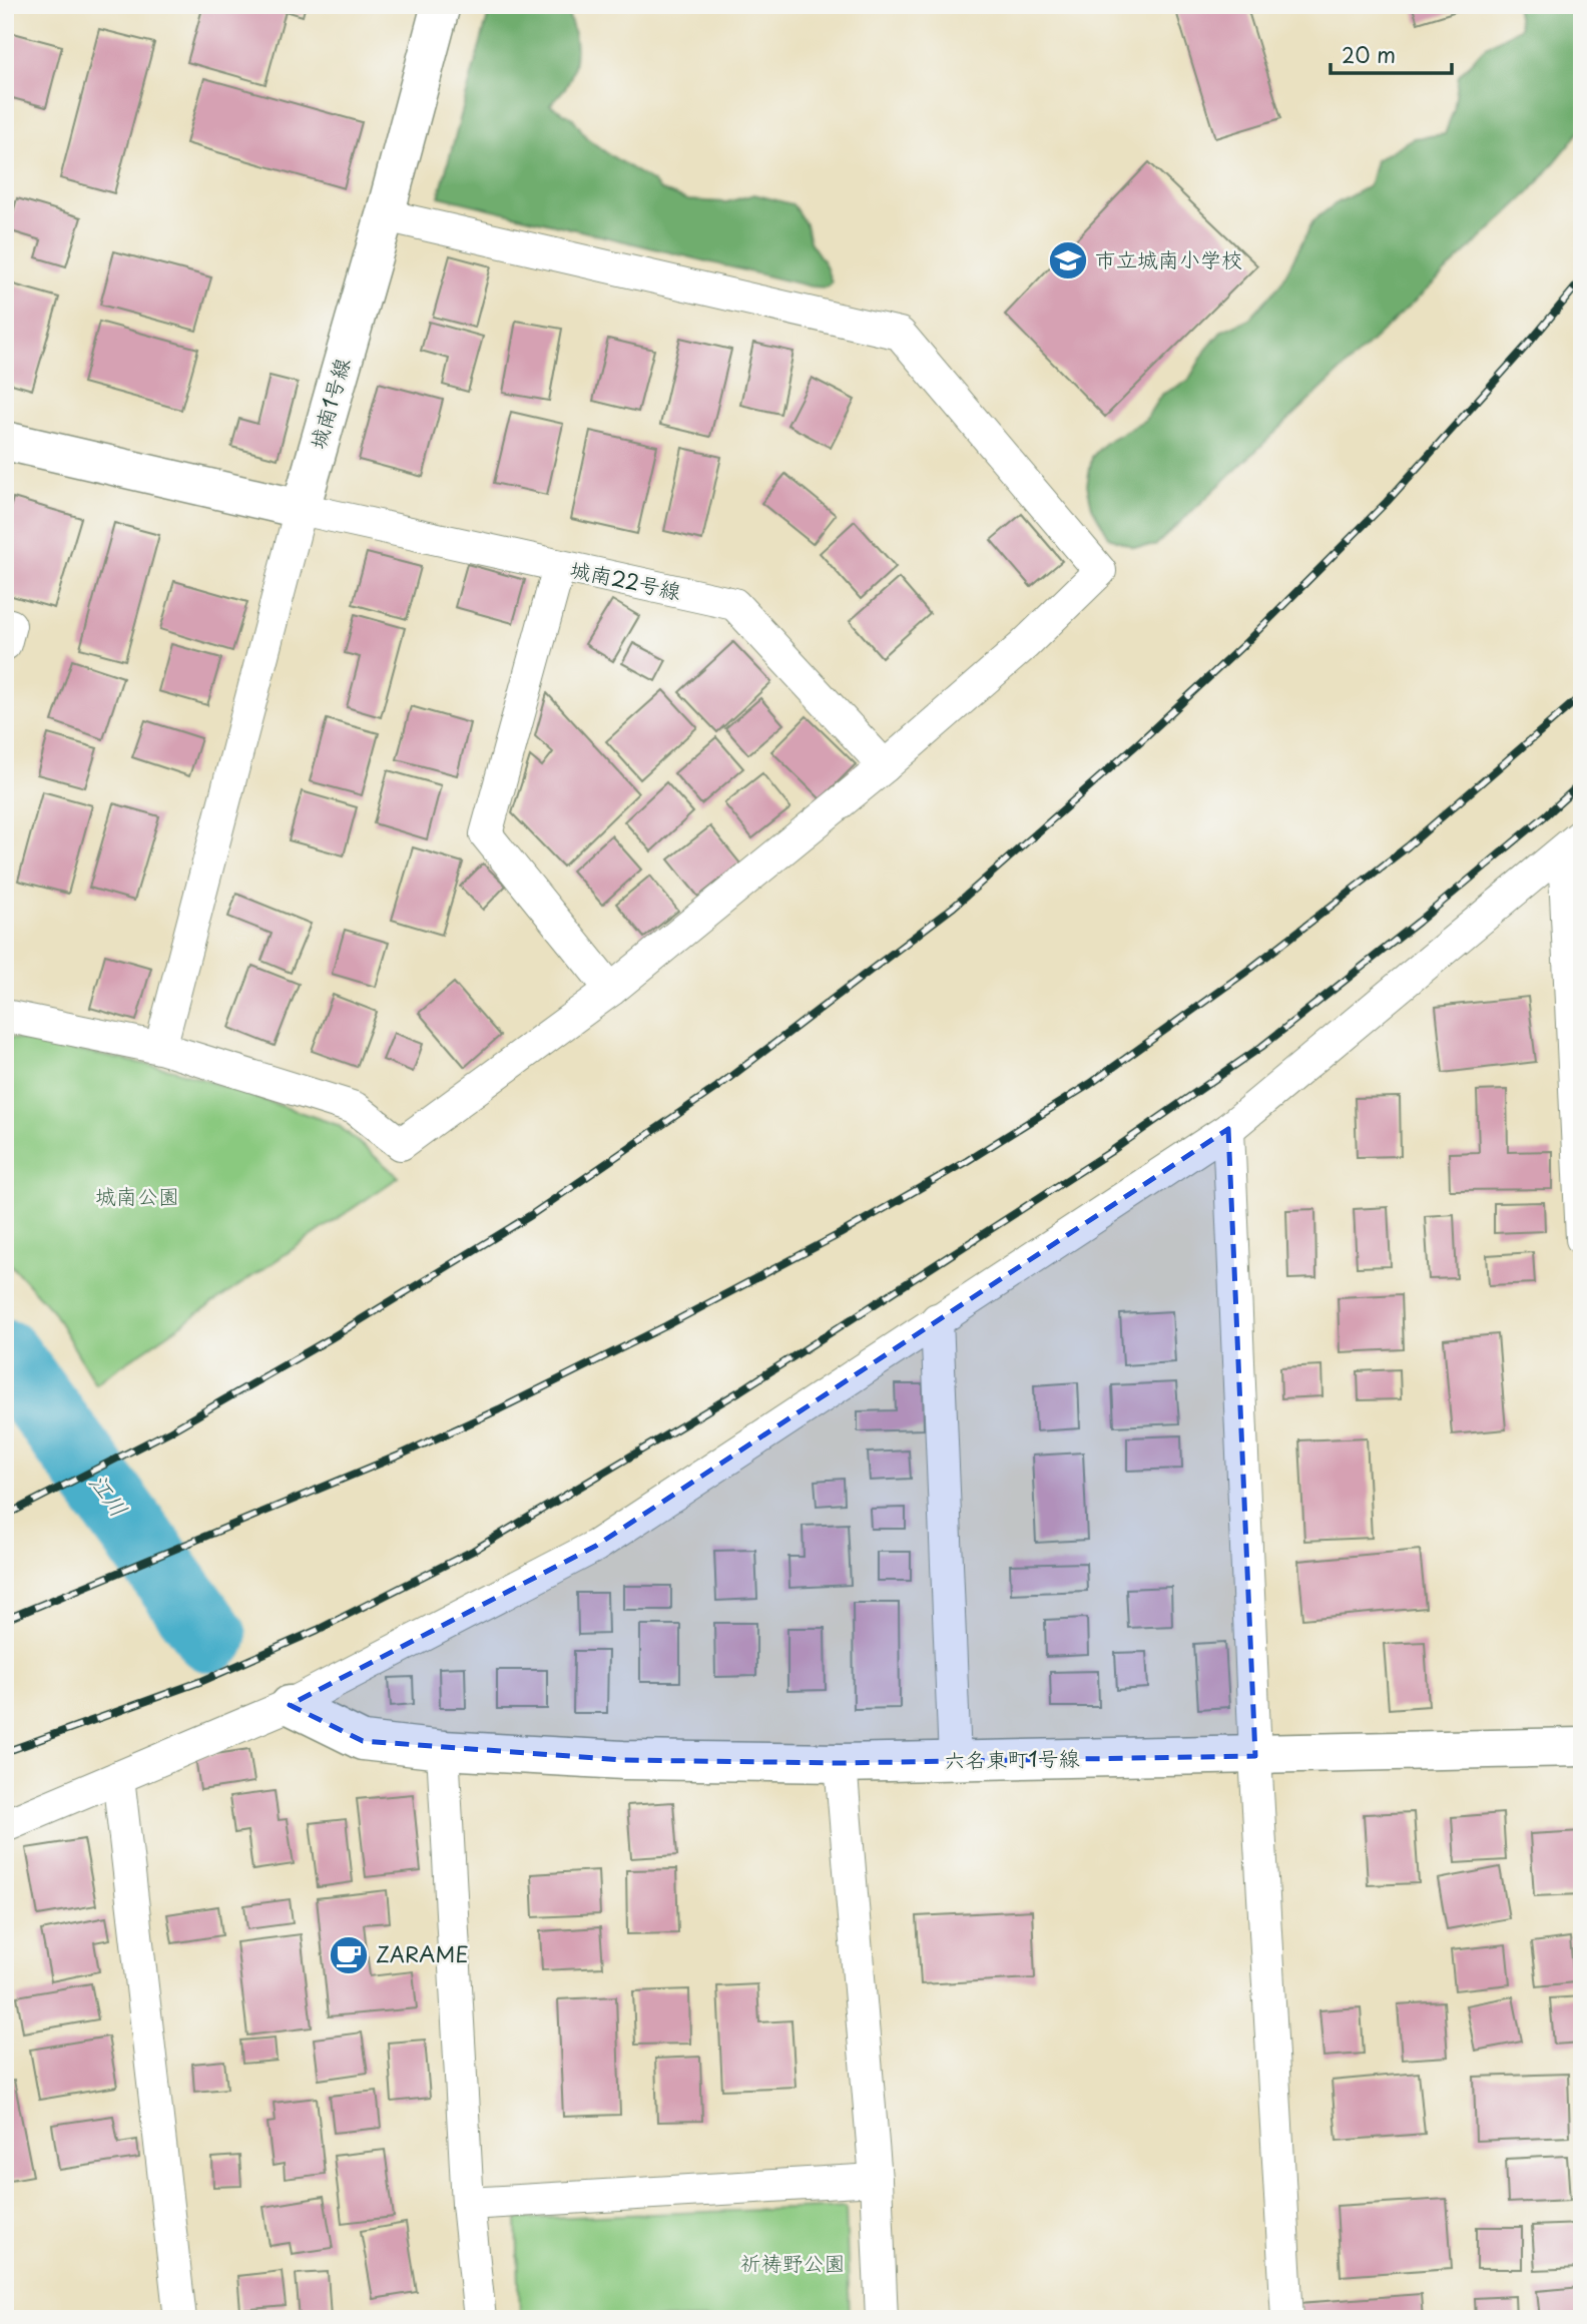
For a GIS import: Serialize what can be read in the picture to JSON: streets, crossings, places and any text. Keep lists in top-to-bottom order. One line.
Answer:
{"streets":{"street":["城南1号線","城南22号線","六名東町1号線"]},"crossings":[["城南1号線","城南22号線"]],"water":["江川"],"parks":["城南公園","祈祷野公園"],"places":{"school or university":["市立城南小学校"],"cafe":["ZARAME"]},"scale_bar":"20 m"}
